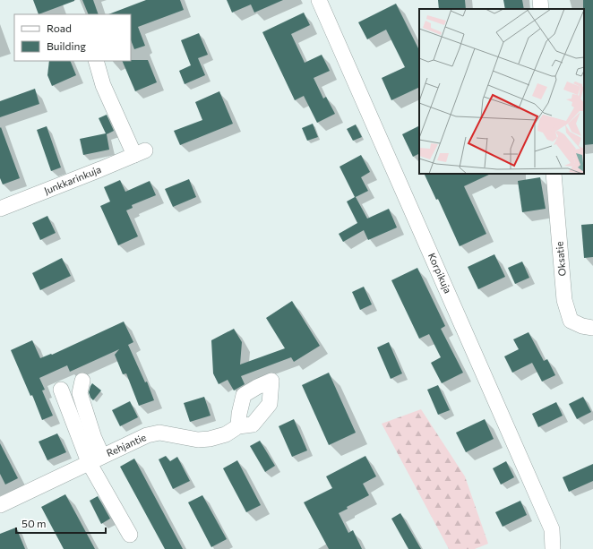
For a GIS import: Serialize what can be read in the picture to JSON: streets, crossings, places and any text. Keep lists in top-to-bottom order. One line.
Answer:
{"streets":{"street":["Junkkarinkuja","Oksatie","Korpikuja","Rehjantie"]},"legend":["Road","Building"],"scale_bar":"50 m"}
